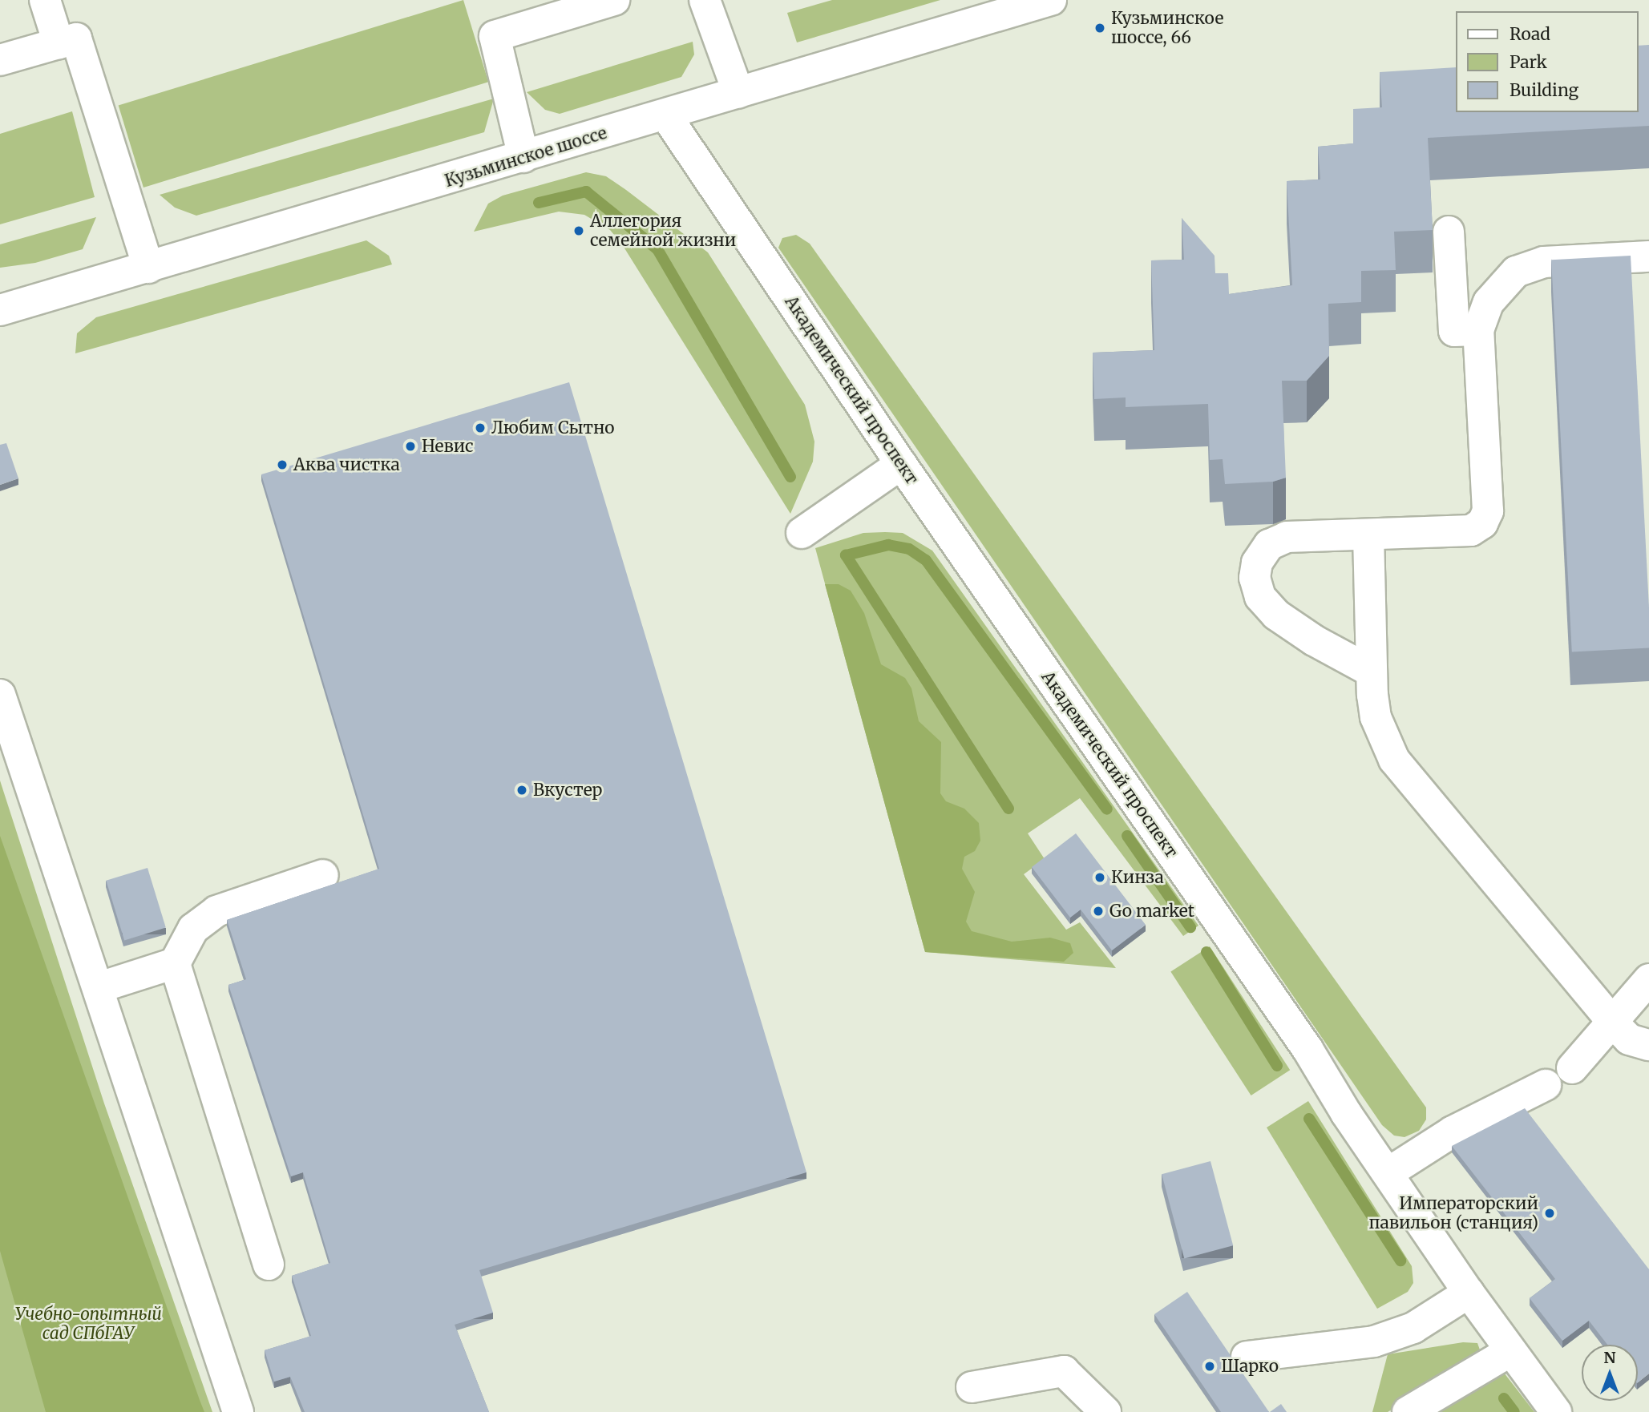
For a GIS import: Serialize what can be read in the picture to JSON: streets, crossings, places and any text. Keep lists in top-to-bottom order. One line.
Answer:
{"streets":{"street":["Кузьминское шоссе","Академический проспект"]},"crossings":[["Кузьминское шоссе","Академический проспект"]],"parks":["Учебно-опытный сад СПбГАУ"],"places":["Кузьминское шоссе, 66","Аллегория семейной жизни","Любим Сытно","Невис","Аква чистка","Вкустер","Кинза","Go market","Императорский павильон (станция)","Шарко"],"legend":["Road","Park","Building"],"north":"top"}
